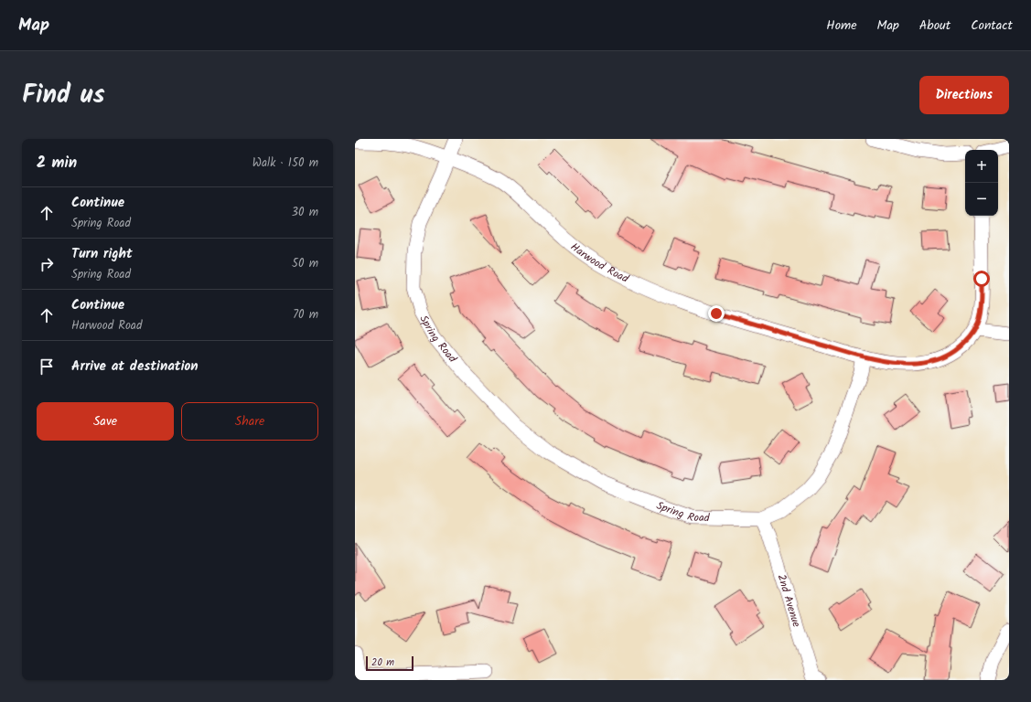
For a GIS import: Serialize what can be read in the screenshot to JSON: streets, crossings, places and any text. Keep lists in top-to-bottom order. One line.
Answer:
{"streets":{"street":["Harwood Road","Spring Road","2nd Avenue"]},"crossings":[["Harwood Road","Spring Road"],["Spring Road","2nd Avenue"]],"scale_bar":"20 m","page":{"header":"Map","nav":["Home","Map","About","Contact"],"title":"Find us","buttons":["Directions",["Save","Share"]],"heading":["2 min","Walk · 150 m"],"map_buttons":["+","−"],"list":[["Continue","Spring Road","30 m"],["Turn right","Spring Road","50 m"],["Continue","Harwood Road","70 m"],"Arrive at destination"],"scale":"20 m"}}
